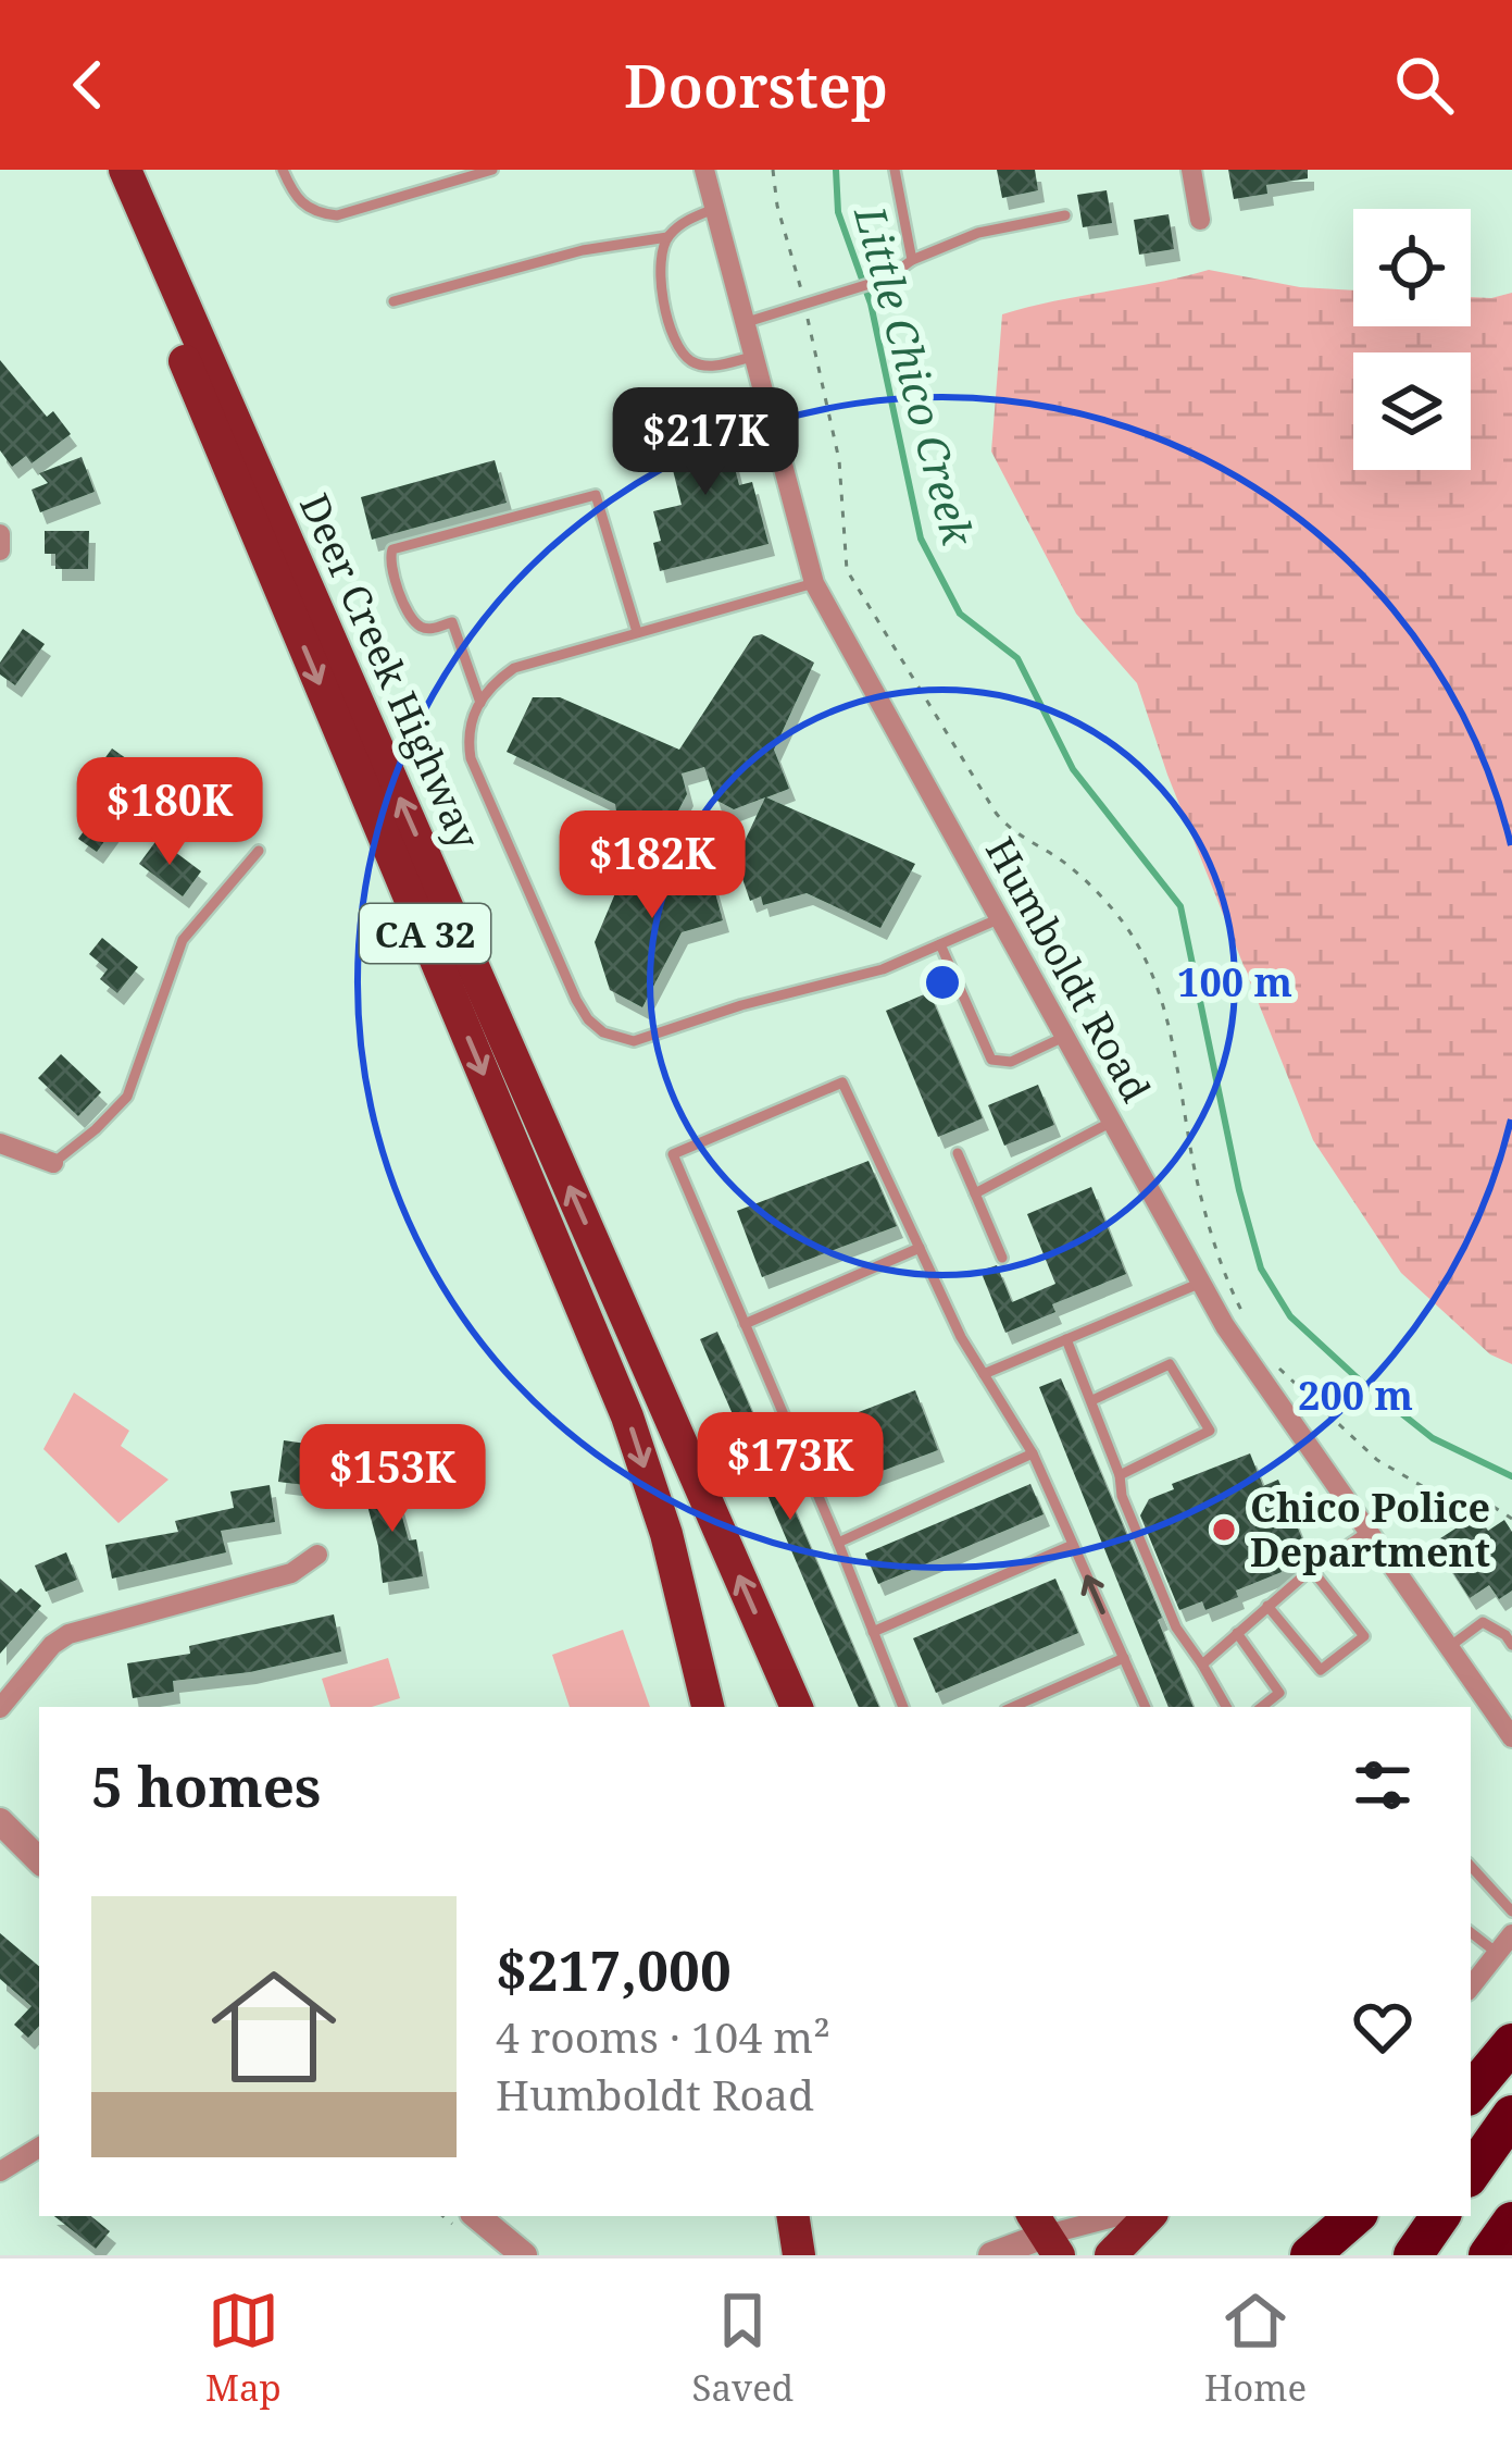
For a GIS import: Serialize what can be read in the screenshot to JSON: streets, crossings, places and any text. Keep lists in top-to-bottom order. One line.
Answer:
{"streets":{"main road":["Deer Creek Highway","CA 32"],"street":["Humboldt Road"]},"water":["Little Chico Creek"],"places":["Chico Police Department"],"page":{"header":"Doorstep","price":["$217K","$180K","$182K","$173K","$153K"],"heading":"5 homes","list":[{"name":"$217,000","note":"4 rooms · 104 m² · Humboldt Road"}],"tabs":["Map","Saved","Home"]},"rings":["100 m","200 m"]}
